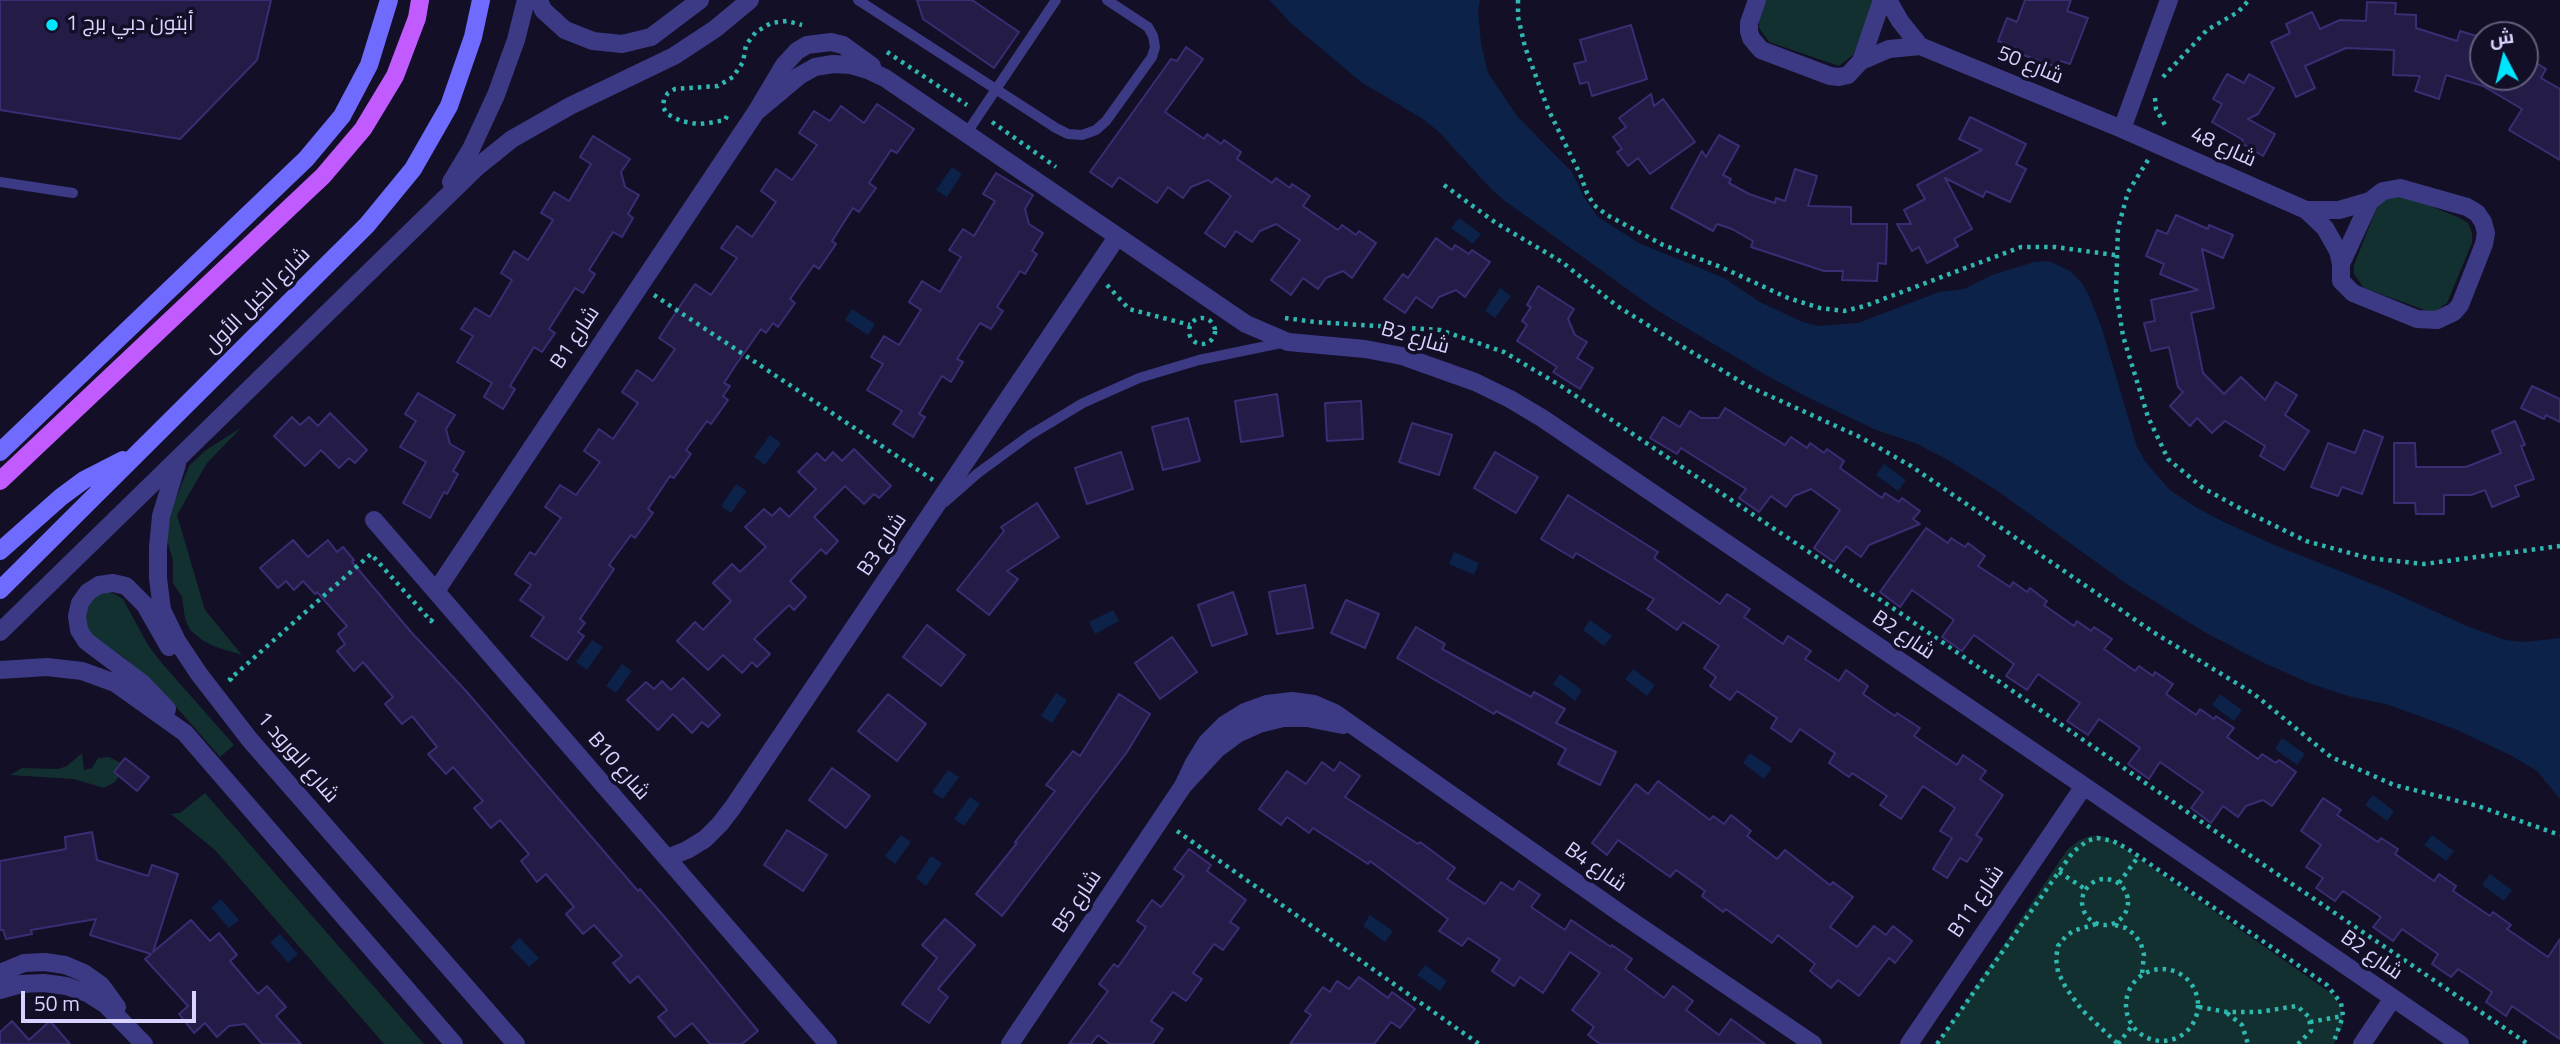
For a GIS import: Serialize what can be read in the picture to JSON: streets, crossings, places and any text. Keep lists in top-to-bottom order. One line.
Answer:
{"streets":{"main road":["شارع الخيل الأول"],"street":["شارع 50","شارع 48","B1 شارع","B2 شارع","B3 شارع","شارع الورود 1","B10 شارع","B4 شارع","B5 شارع","B11 شارع"]},"crossings":[["شارع 50","شارع 48"],["B1 شارع","B2 شارع"],["B1 شارع","B10 شارع"],["B2 شارع","B3 شارع"],["B2 شارع","B11 شارع"],["B3 شارع","B10 شارع"],["B4 شارع","B5 شارع"]],"places":["أبتون دبي برج 1"],"scale_bar":"50 m","north":"top"}
